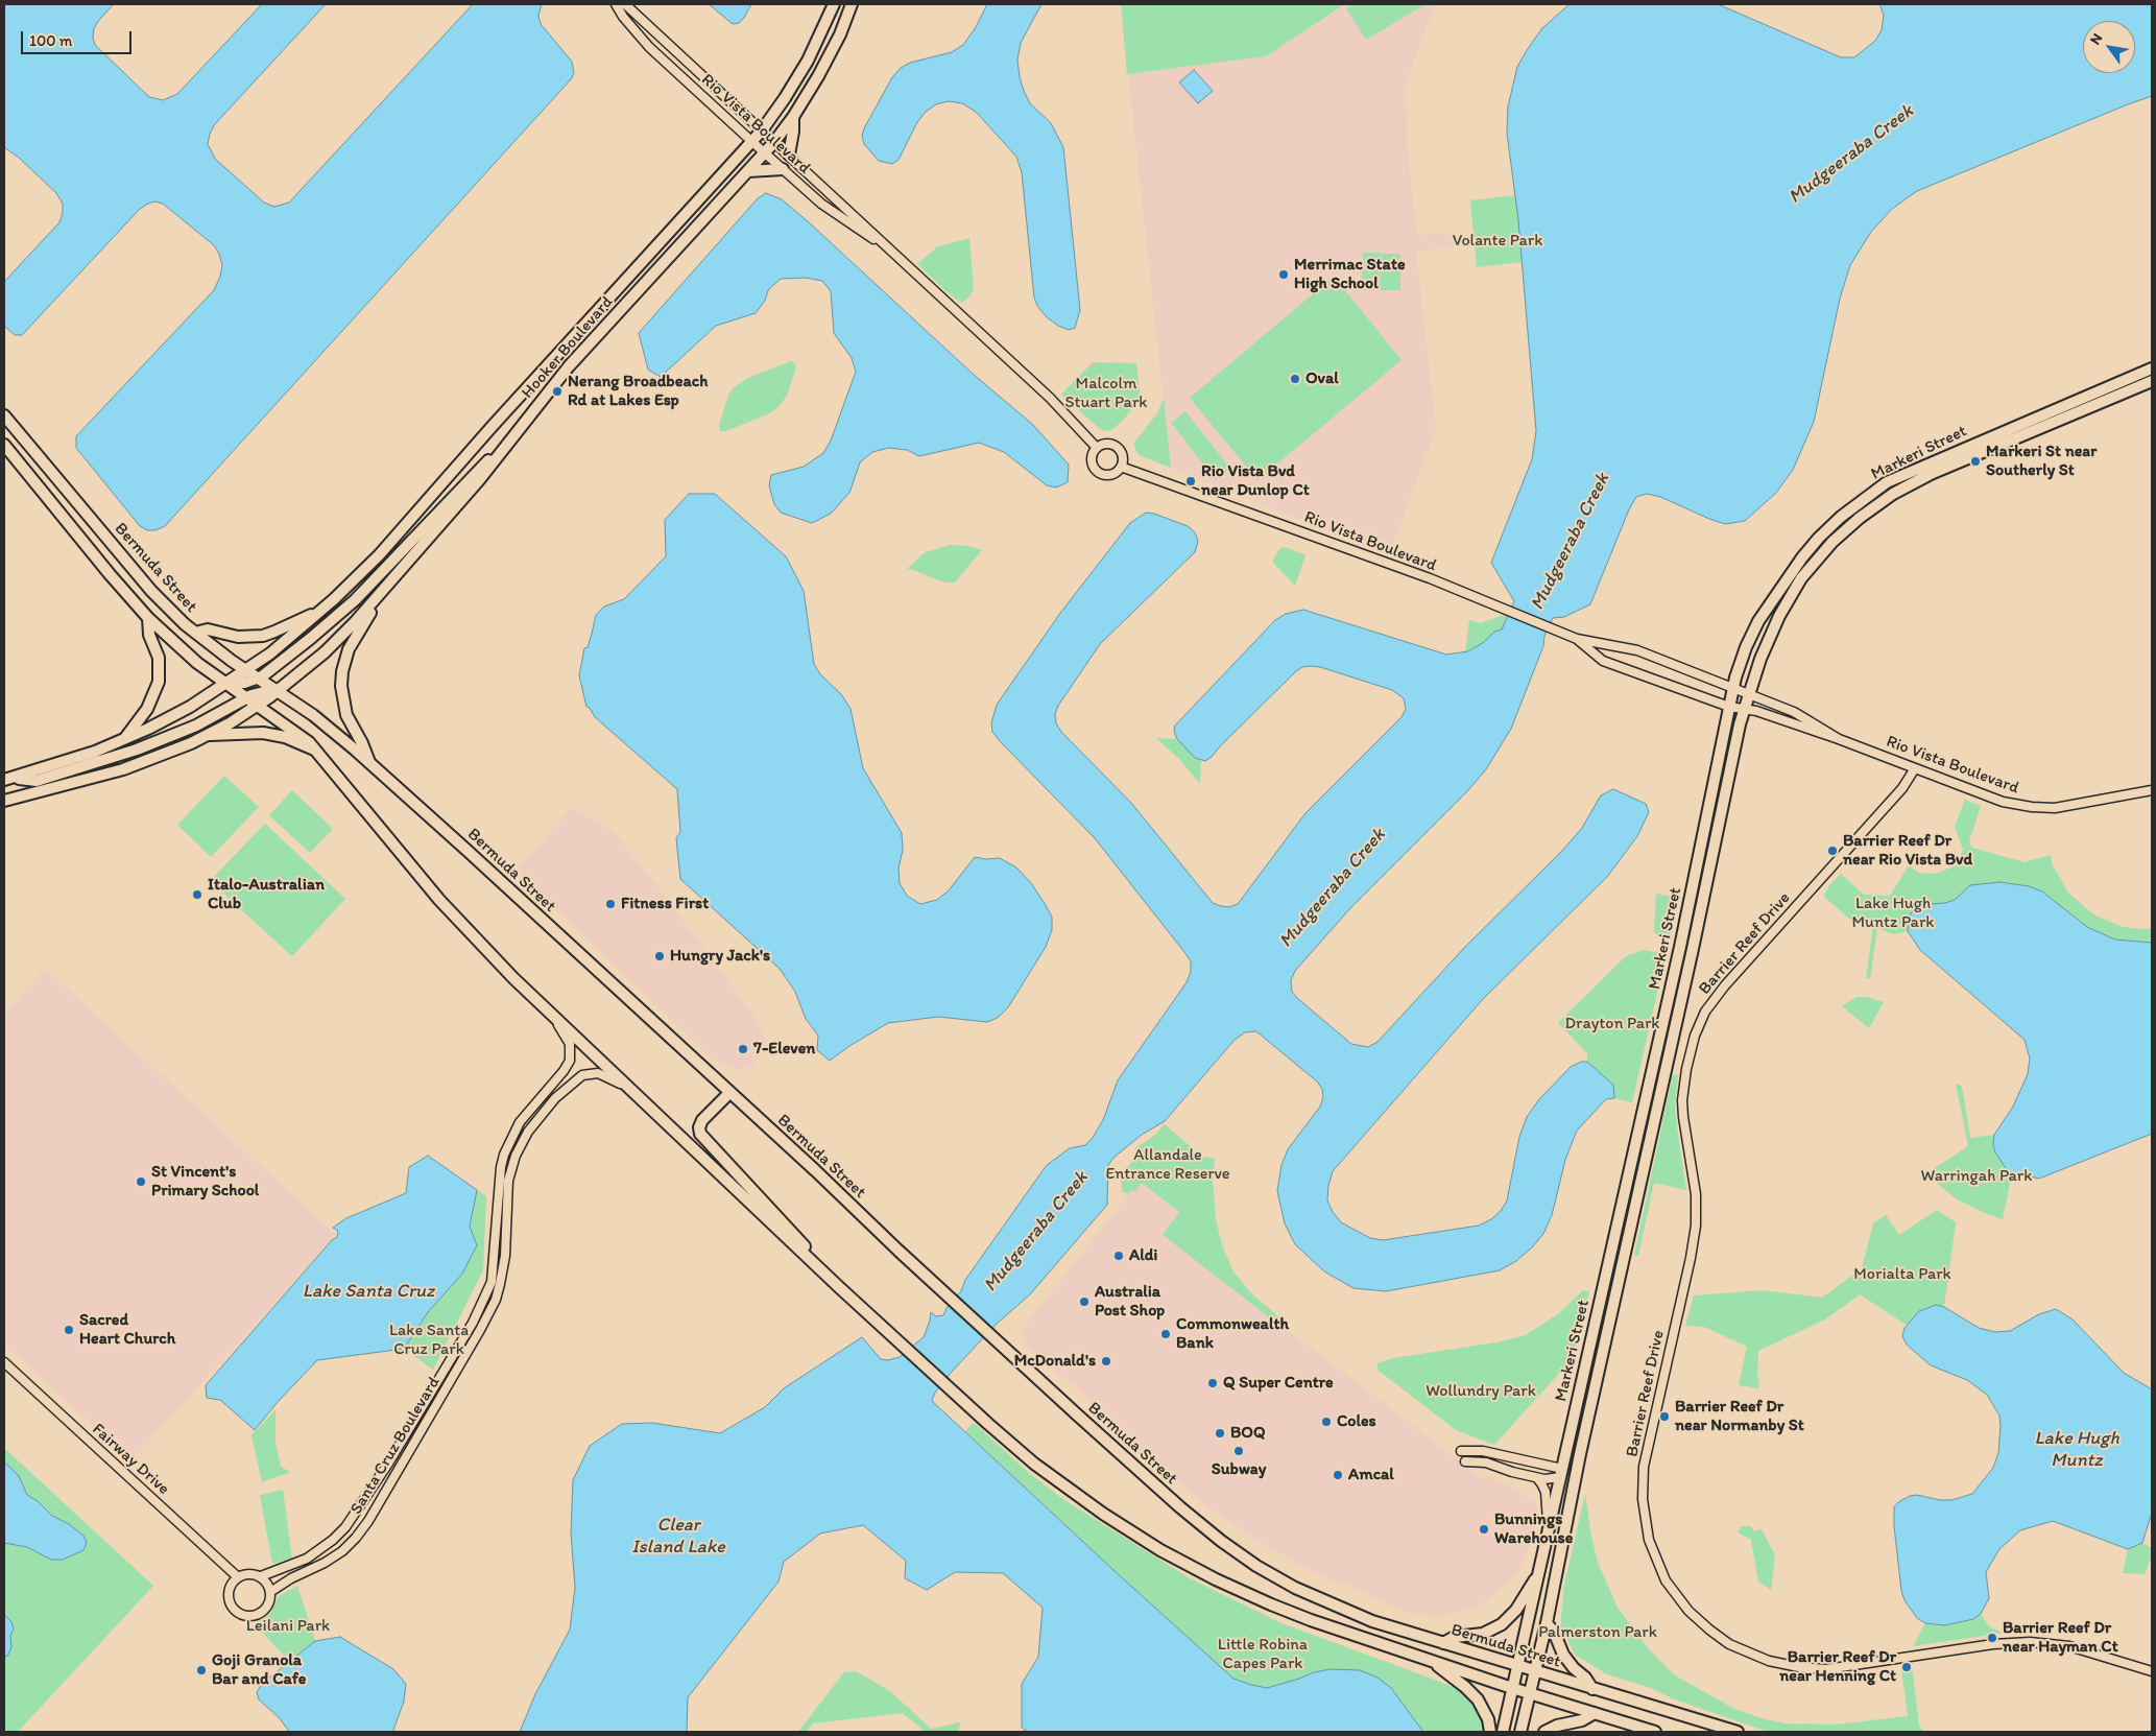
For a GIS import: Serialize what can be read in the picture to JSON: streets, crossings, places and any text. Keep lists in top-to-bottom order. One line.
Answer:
{"streets":{"main road":["Hooker Boulevard","Markeri Street","Bermuda Street"],"street":["Rio Vista Boulevard","Barrier Reef Drive","Santa Cruz Boulevard","Fairway Drive"]},"crossings":[["Rio Vista Boulevard","Hooker Boulevard"],["Rio Vista Boulevard","Markeri Street"],["Rio Vista Boulevard","Barrier Reef Drive"],["Hooker Boulevard","Bermuda Street"],["Markeri Street","Bermuda Street"],["Santa Cruz Boulevard","Fairway Drive"]],"water":["Mudgeeraba Creek","Lake Santa Cruz","Lake Hugh Muntz","Clear Island Lake"],"parks":["Volante Park","Malcolm Stuart Park","Lake Hugh Muntz Park","Drayton Park","Allandale Entrance Reserve","Warringah Park","Morialta Park","Lake Santa Cruz Park","Wollundry Park","Leilani Park","Palmerston Park","Little Robina Capes Park"],"places":["Merrimac State High School","Oval","Nerang Broadbeach Rd at Lakes Esp","Markeri St near Southerly St","Rio Vista Bvd near Dunlop Ct","Barrier Reef Dr near Rio Vista Bvd","Italo-Australian Club","Fitness First","Hungry Jack's","7-Eleven","St Vincent's Primary School","Aldi","Australia Post Shop","Sacred Heart Church","Commonwealth Bank","McDonald's","Q Super Centre","Barrier Reef Dr near Normanby St","Coles","BOQ","Subway","Amcal","Bunnings Warehouse","Barrier Reef Dr near Hayman Ct","Barrier Reef Dr near Henning Ct","Goji Granola Bar and Cafe"],"scale_bar":"100 m","north":"top left"}
